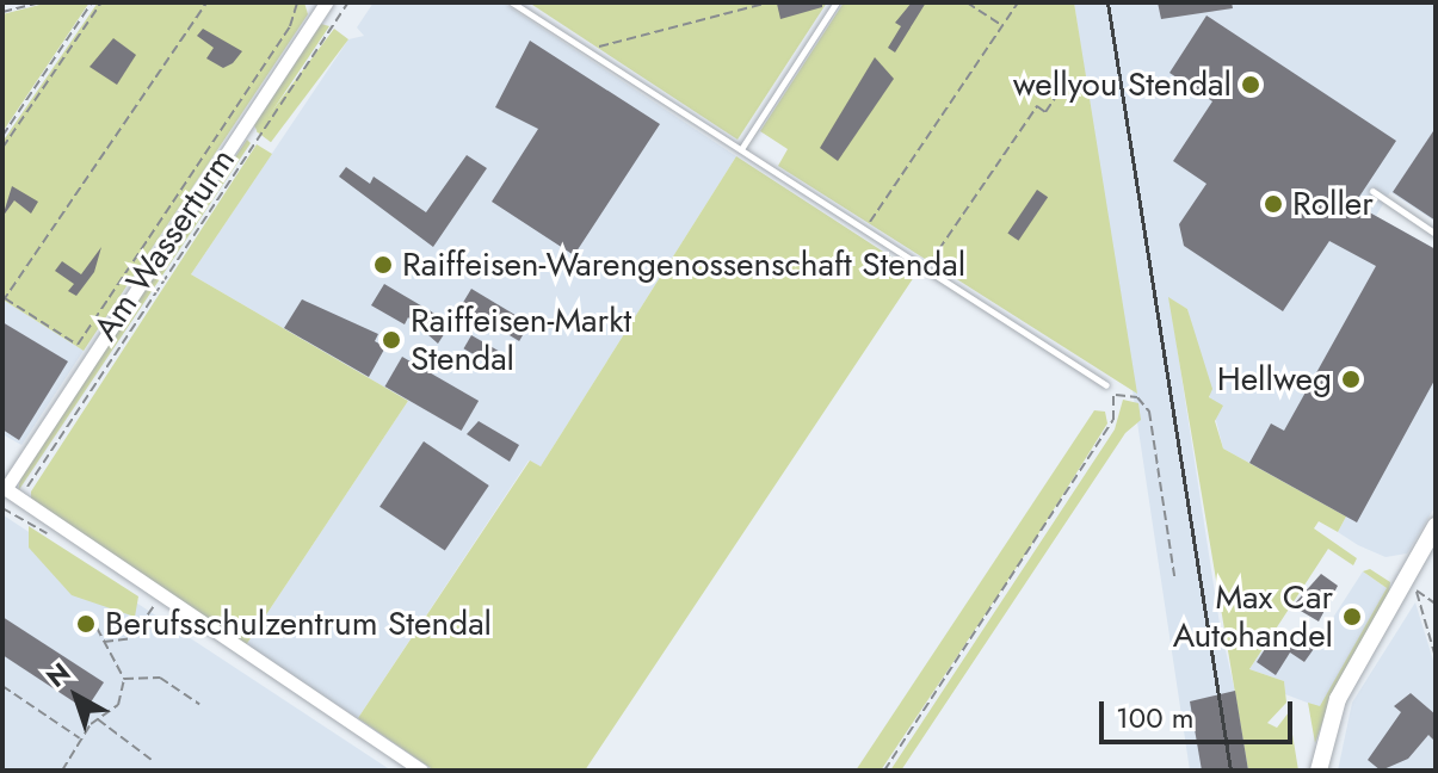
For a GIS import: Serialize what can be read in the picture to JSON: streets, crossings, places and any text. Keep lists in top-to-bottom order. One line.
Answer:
{"streets":{"street":["Am Wasserturm"]},"places":["wellyou Stendal","Roller","Raiffeisen-Warengenossenschaft Stendal","Raiffeisen-Markt Stendal","Hellweg","Max Car Autohandel","Berufsschulzentrum Stendal"],"scale_bar":"100 m","north":"top left"}
